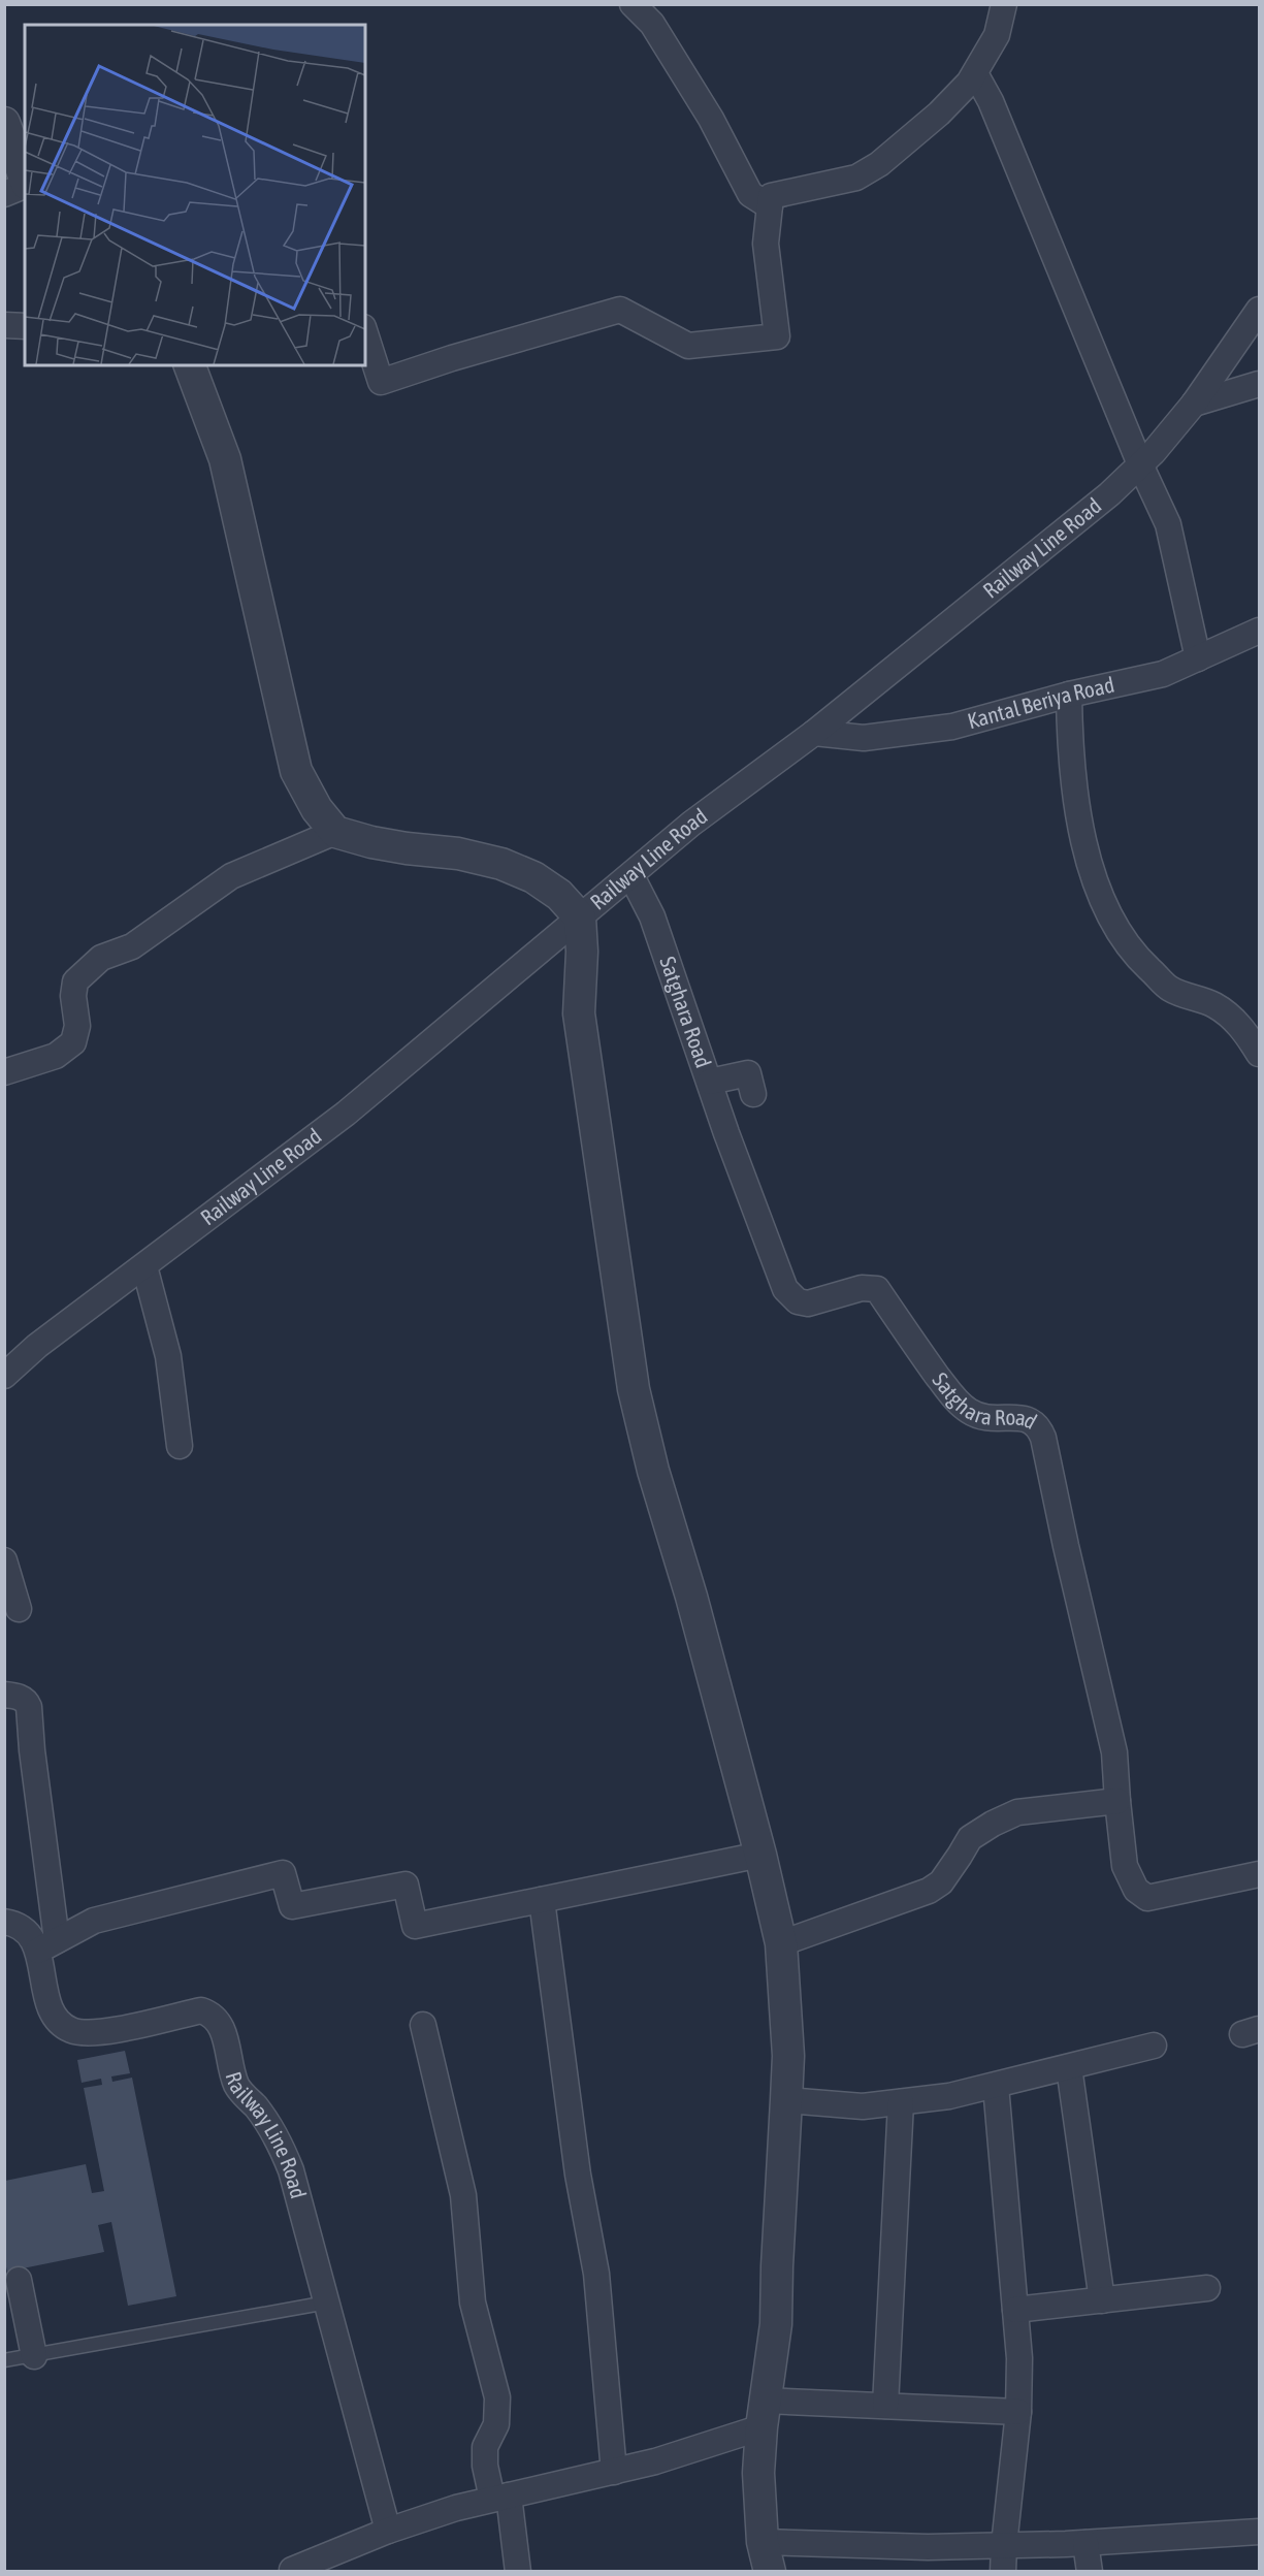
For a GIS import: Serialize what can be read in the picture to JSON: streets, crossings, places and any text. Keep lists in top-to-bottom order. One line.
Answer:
{"streets":{"street":["Railway Line Road","Kantal Beriya Road","Satghara Road"]},"crossings":[["Railway Line Road","Kantal Beriya Road"],["Railway Line Road","Satghara Road"]]}
